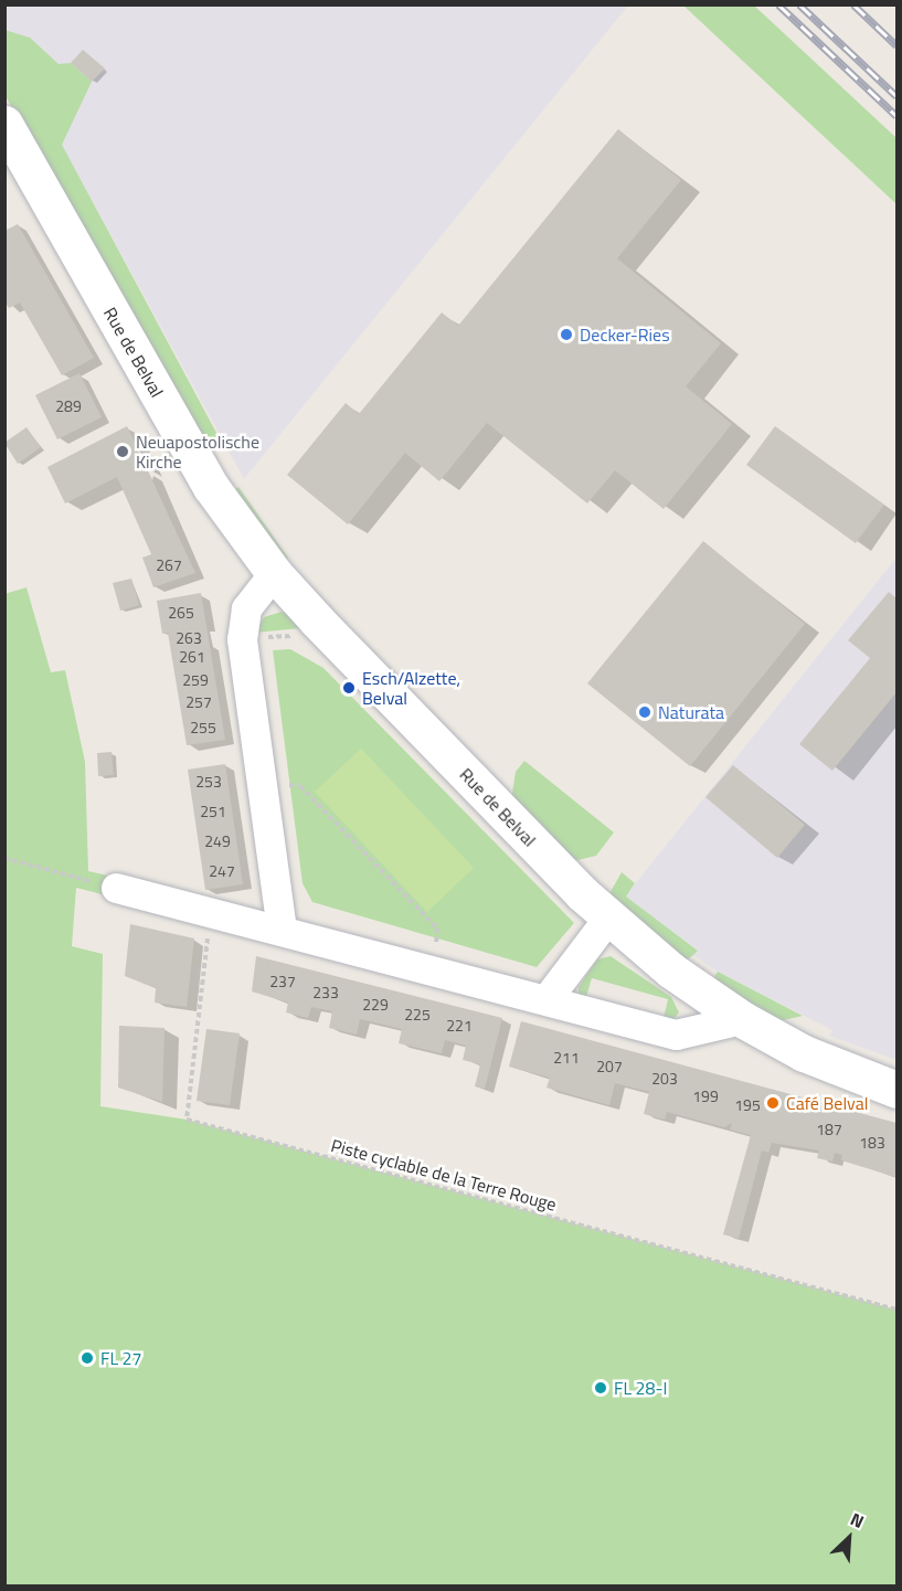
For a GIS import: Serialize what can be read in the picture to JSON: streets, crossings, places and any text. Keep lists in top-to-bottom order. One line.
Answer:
{"streets":{"main road":["Rue de Belval"],"path":["Piste cyclable de la Terre Rouge"]},"places":["Decker-Ries","Neuapostolische Kirche","Esch/Alzette, Belval","Naturata","Café Belval","FL 27","FL 28-I"],"house_numbers":["289","267","265","263","261","259","257","255","253","251","249","247","237","233","229","225","221","211","207","203","199","195","187","183"],"north":"top right"}
